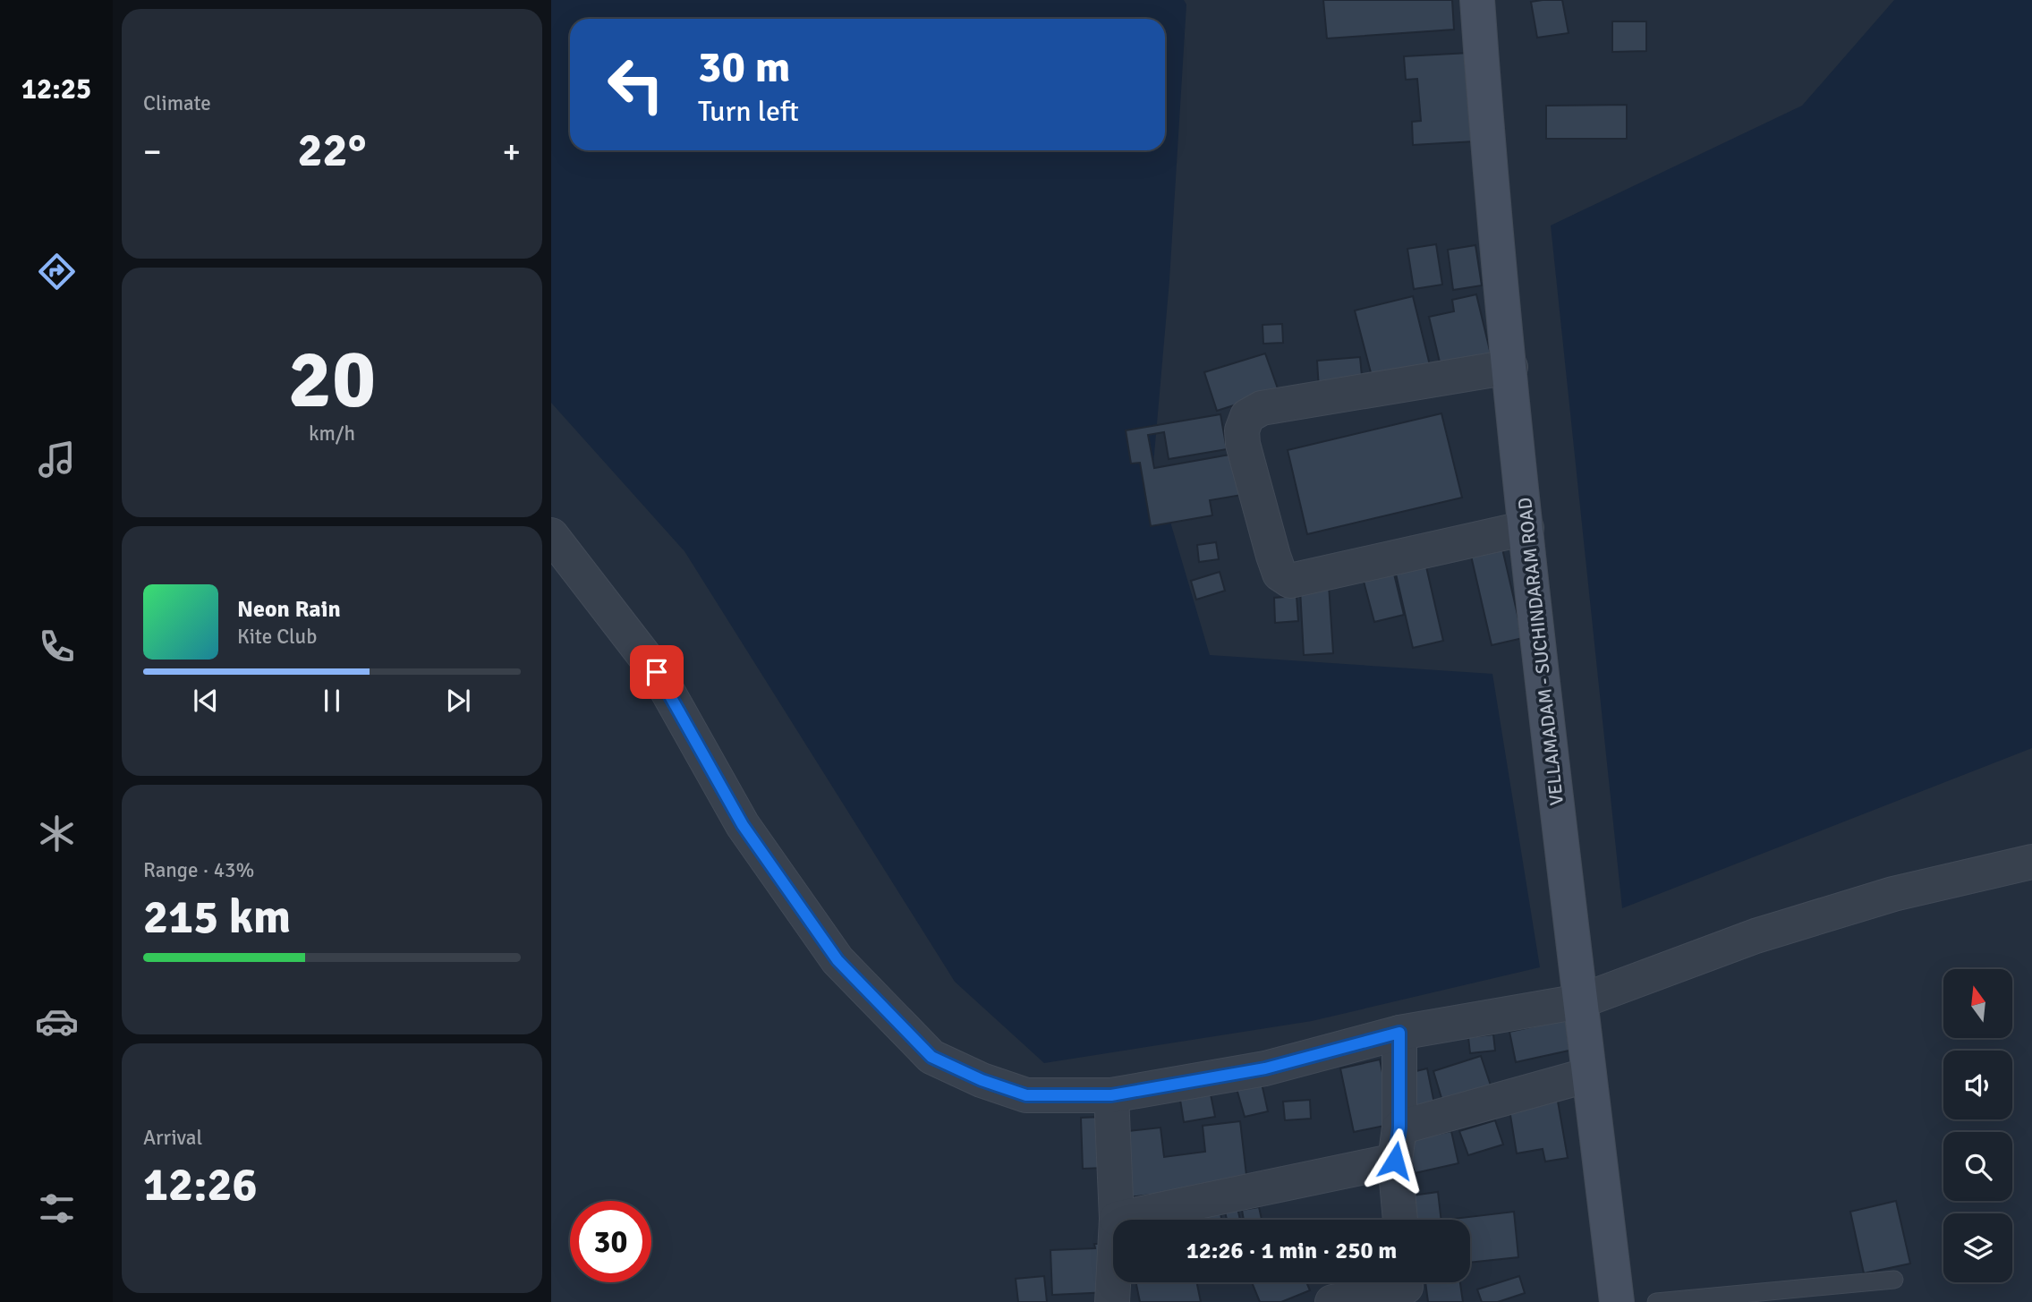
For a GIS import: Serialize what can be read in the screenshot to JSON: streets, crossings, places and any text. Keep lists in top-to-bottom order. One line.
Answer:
{"streets":{"main road":["VELLAMADAM - SUCHINDARAM ROAD"]},"north":"top","page":{"tabs":"12:25","tile":["Climate",["20","km/h"],["Range · 43%","215 km"],["Arrival","12:26"]],"turn":["30 m","Turn left"],"heat":["−","22°","+"],"song":["Neon Rain","Kite Club"],"limit":"30","trip":"12:26 · 1 min · 250 m"}}
